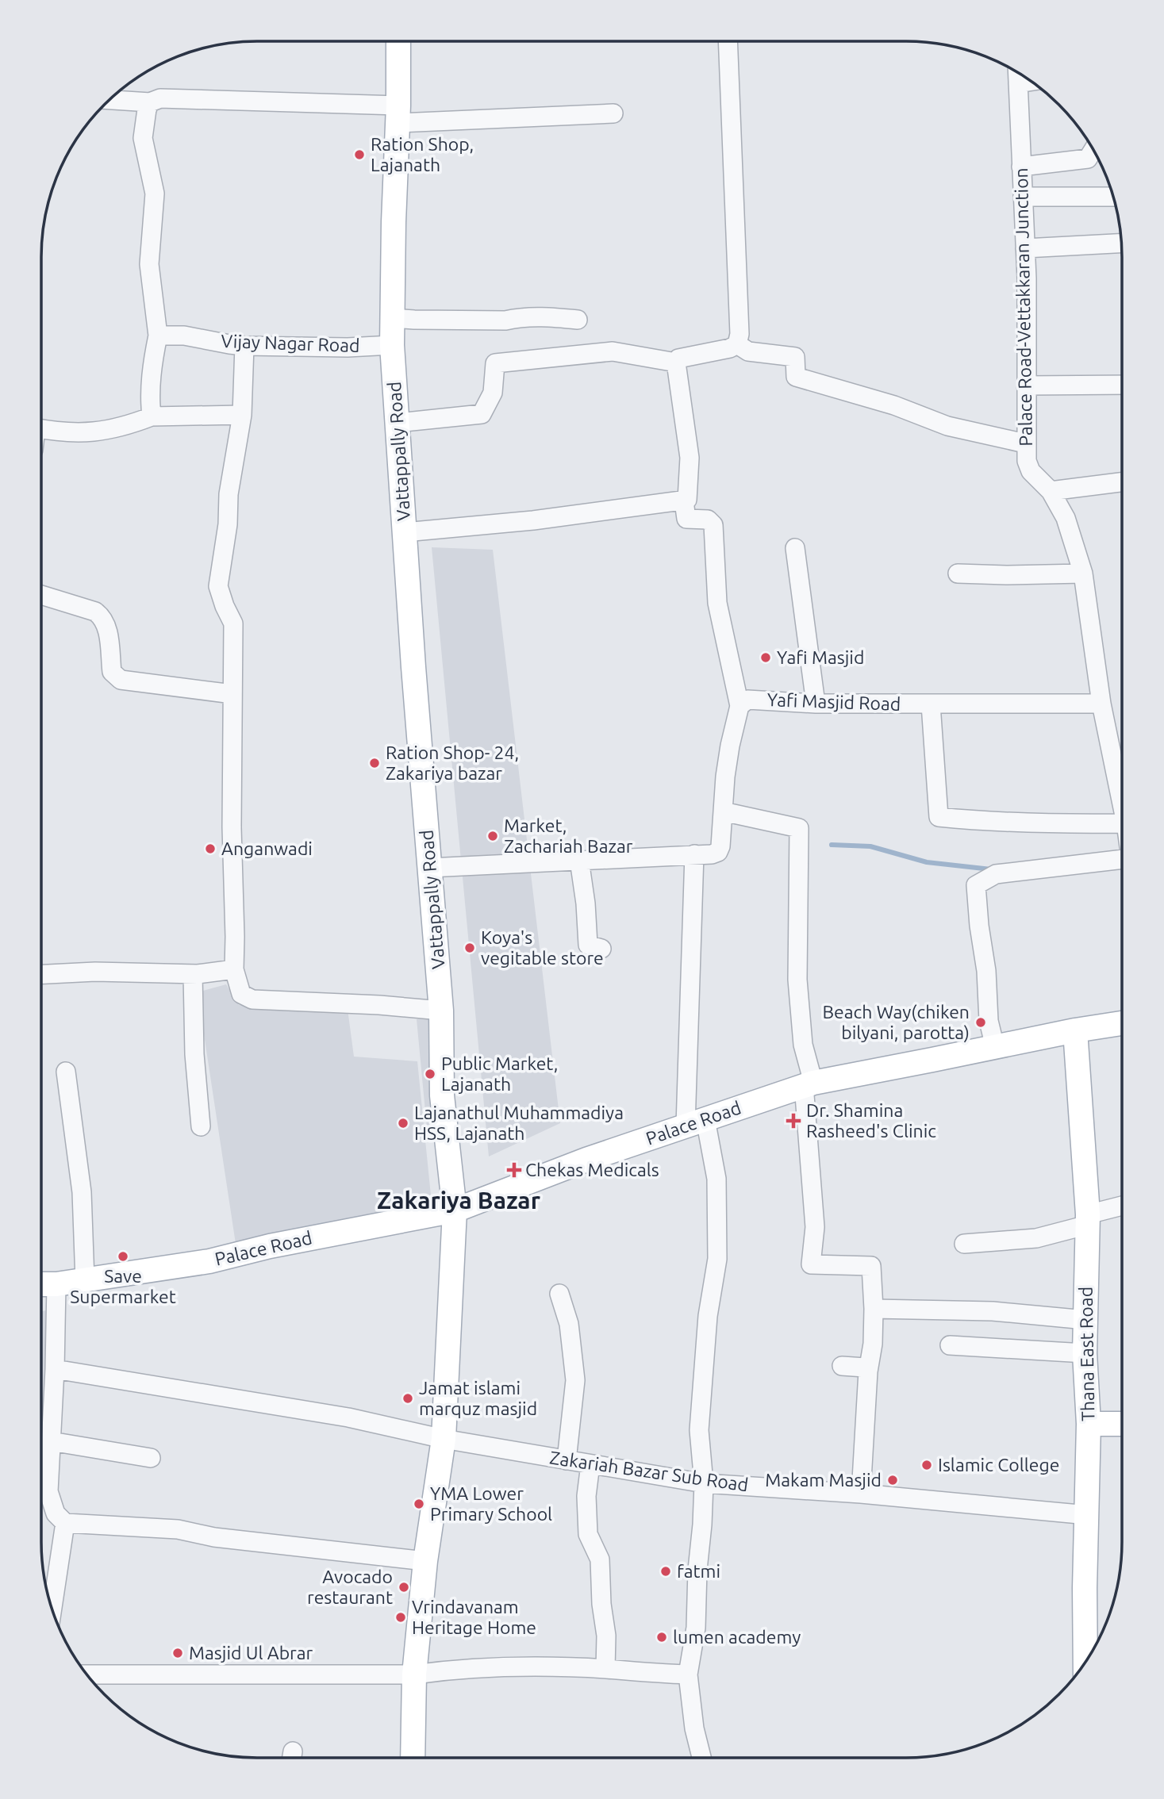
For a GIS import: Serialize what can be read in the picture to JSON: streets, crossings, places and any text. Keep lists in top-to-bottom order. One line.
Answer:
{"streets":{"main road":["Vattappally Road","Palace Road","Thana East Road"],"street":["Palace Road-Vettakkaran Junction","Vijay Nagar Road","Yafi Masjid Road","Zakariah Bazar Sub Road"]},"crossings":[["Palace Road-Vettakkaran Junction","Yafi Masjid Road"],["Vijay Nagar Road","Vattappally Road"],["Vattappally Road","Palace Road"],["Vattappally Road","Zakariah Bazar Sub Road"],["Palace Road","Thana East Road"],["Thana East Road","Zakariah Bazar Sub Road"]],"districts":["Zakariya Bazar"],"places":{"other":["Ration Shop, Lajanath","Yafi Masjid","Ration Shop- 24, Zakariya bazar","Market, Zachariah Bazar","Anganwadi","Koya's vegitable store","Beach Way(chiken bilyani, parotta)","Public Market, Lajanath","Lajanathul Muhammadiya HSS, Lajanath","Save Supermarket","Jamat islami marquz masjid","Islamic College","Makam Masjid","YMA Lower Primary School","fatmi","Avocado restaurant","Vrindavanam Heritage Home","lumen academy","Masjid Ul Abrar"],"health":["Dr. Shamina Rasheed's Clinic","Chekas Medicals"]}}
